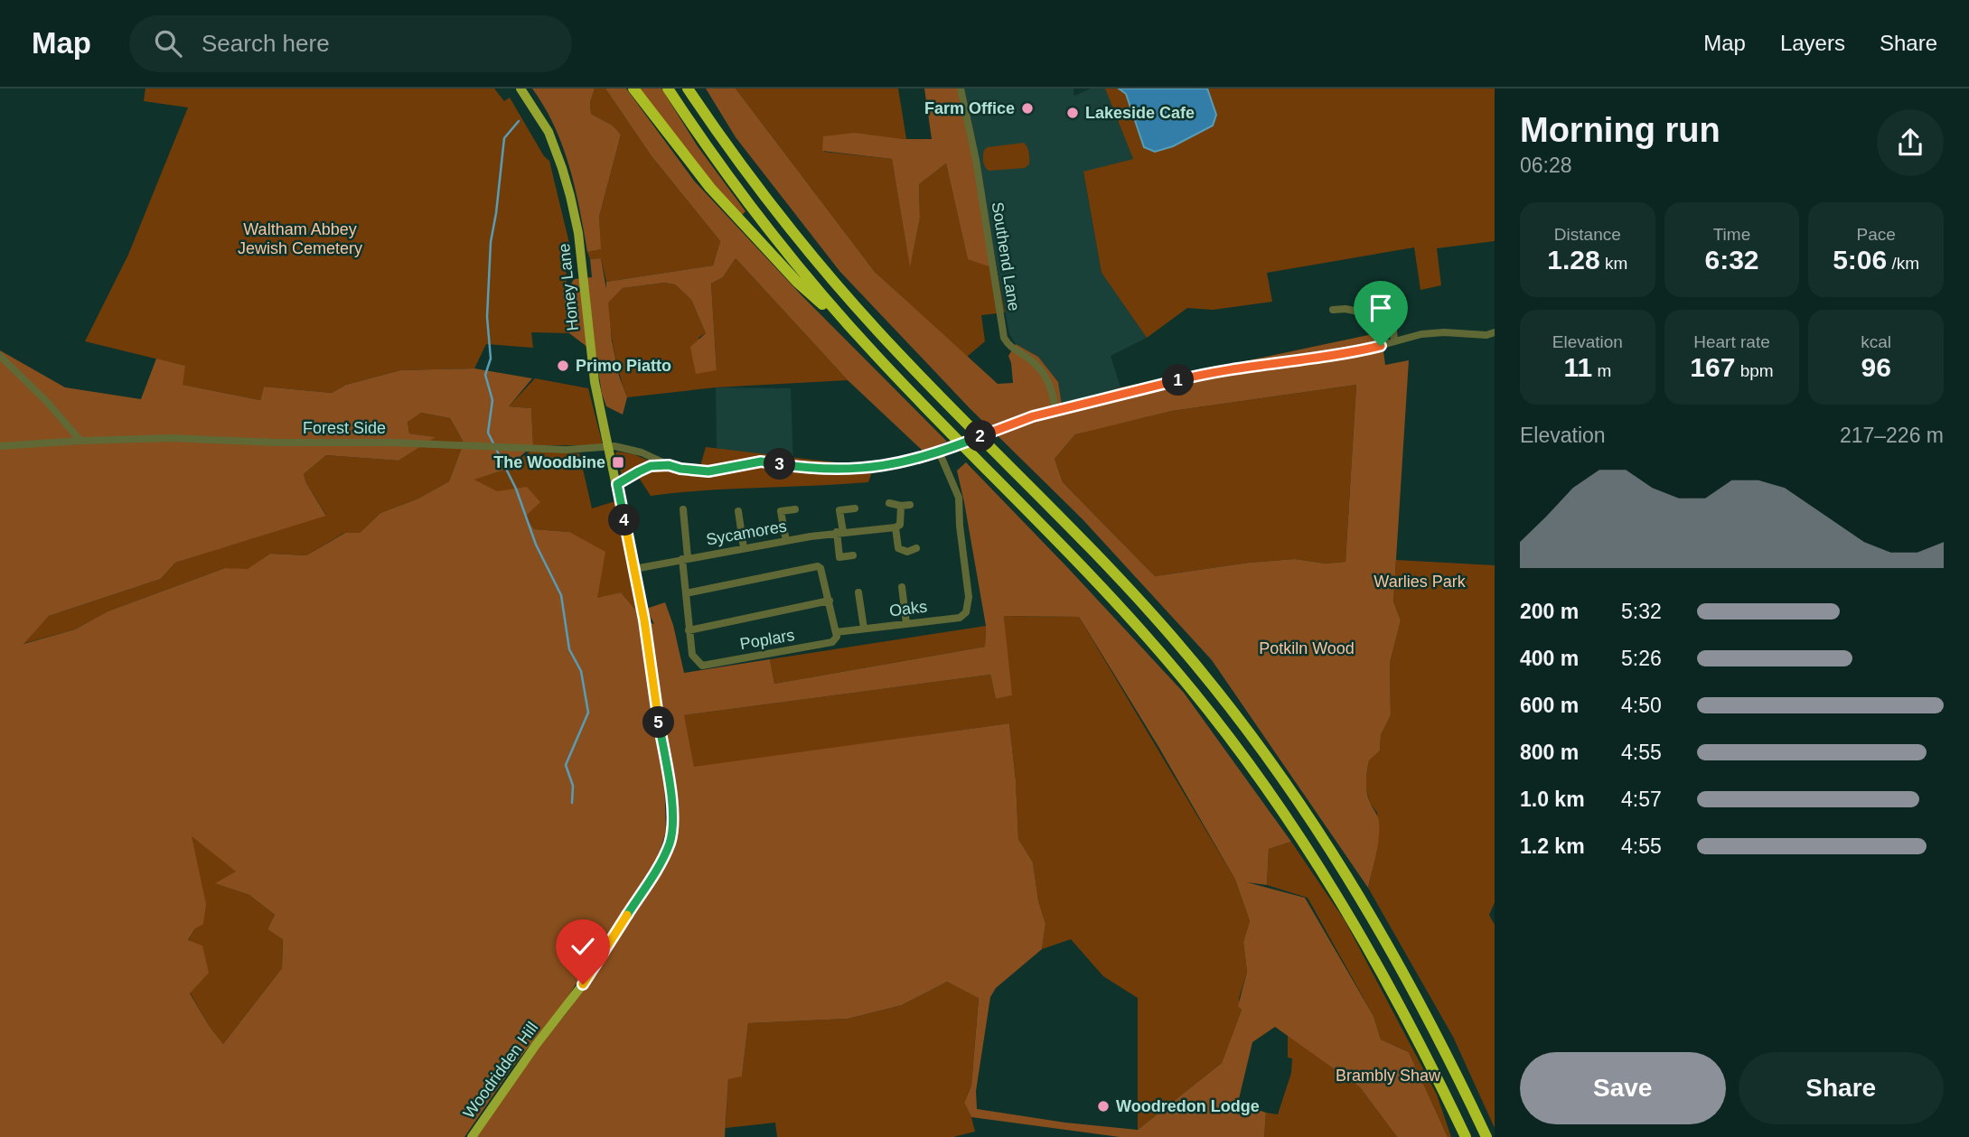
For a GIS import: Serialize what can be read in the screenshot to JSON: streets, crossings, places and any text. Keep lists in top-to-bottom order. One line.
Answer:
{"streets":{"main road":["Honey Lane","Woodridden Hill"],"street":["Southend Lane","Forest Side","Sycamores","Oaks","Poplars"]},"crossings":[["Honey Lane","Forest Side"],["Honey Lane","Sycamores"],["Honey Lane","Woodridden Hill"],["Oaks","Poplars"]],"parks":["Waltham Abbey Jewish Cemetery","Warlies Park","Potkiln Wood","Brambly Shaw"],"places":{"other":["Farm Office","Lakeside Cafe","Primo Piatto","Woodredon Lodge"],"transit":["The Woodbine"]},"page":{"header":"Map","search":"Search here","nav":["Map","Layers","Share"],"heading":["Morning run","06:28"],"stats":[["Distance","1.28 km"],["Time","6:32"],["Pace","5:06 /km"],["Elevation","11 m"],["Heart rate","167 bpm"],["kcal","96"]],"pins":["1","2","3","4","5"],"chart":["Elevation","217–226 m"],"list":[{"name":"200 m","note":"5:32"},{"name":"400 m","note":"5:26"},{"name":"600 m","note":"4:50"},{"name":"800 m","note":"4:55"},{"name":"1.0 km","note":"4:57"},{"name":"1.2 km","note":"4:55"}],"buttons":["Save","Share"]}}
